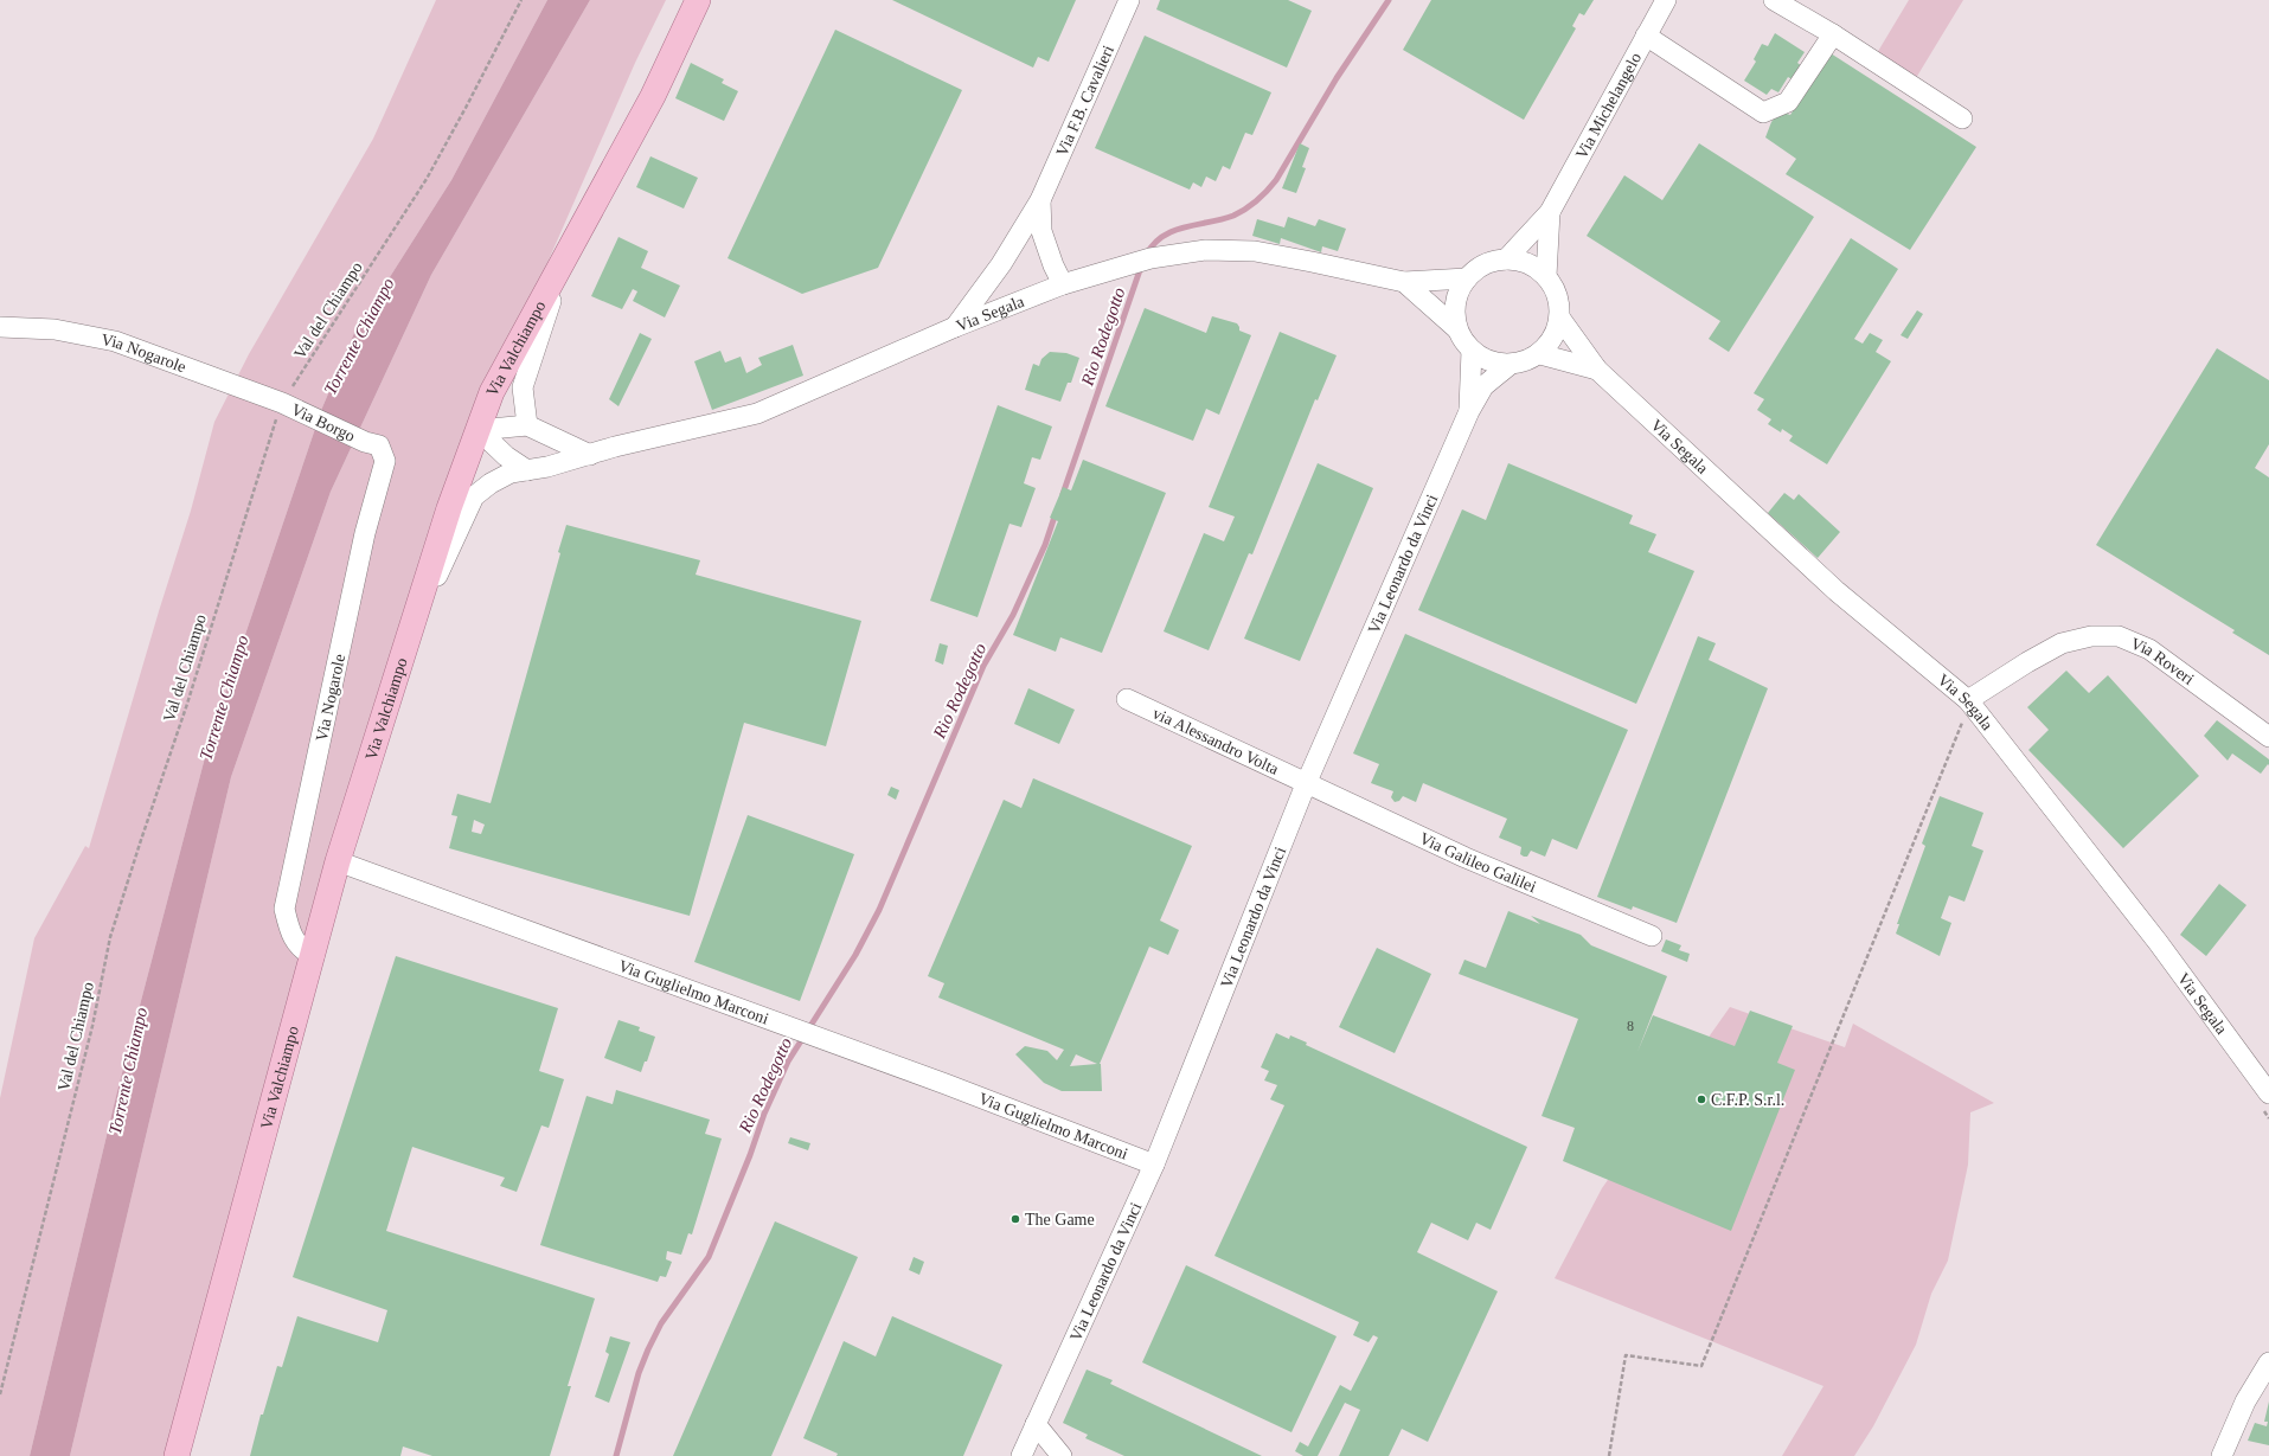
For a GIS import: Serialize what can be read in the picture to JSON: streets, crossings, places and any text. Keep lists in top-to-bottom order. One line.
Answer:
{"streets":{"main road":["Via Valchiampo"],"street":["Via F.B. Cavalieri","Via Michelangelo","Via Segala","Via Nogarole","Via Borgo","Via Leonardo da Vinci","Via Roveri","via Alessandro Volta","Via Galileo Galilei","Via Guglielmo Marconi"],"path":["Val del Chiampo"]},"crossings":[["Via F.B. Cavalieri","Via Segala"],["Via Michelangelo","Via Segala"],["Via Michelangelo","Via Leonardo da Vinci"],["Val del Chiampo","Via Nogarole"],["Val del Chiampo","Via Borgo"],["Via Segala","Via Valchiampo"],["Via Segala","Via Leonardo da Vinci"],["Via Segala","Via Roveri"],["Via Valchiampo","Via Nogarole"],["Via Valchiampo","Via Guglielmo Marconi"],["Via Nogarole","Via Borgo"],["Via Leonardo da Vinci","via Alessandro Volta"],["Via Leonardo da Vinci","Via Galileo Galilei"],["Via Leonardo da Vinci","Via Guglielmo Marconi"],["via Alessandro Volta","Via Galileo Galilei"]],"water":["Torrente Chiampo","Rio Rodegotto"],"places":["C.F.P. S.r.l.","The Game"],"house_numbers":["8"]}
